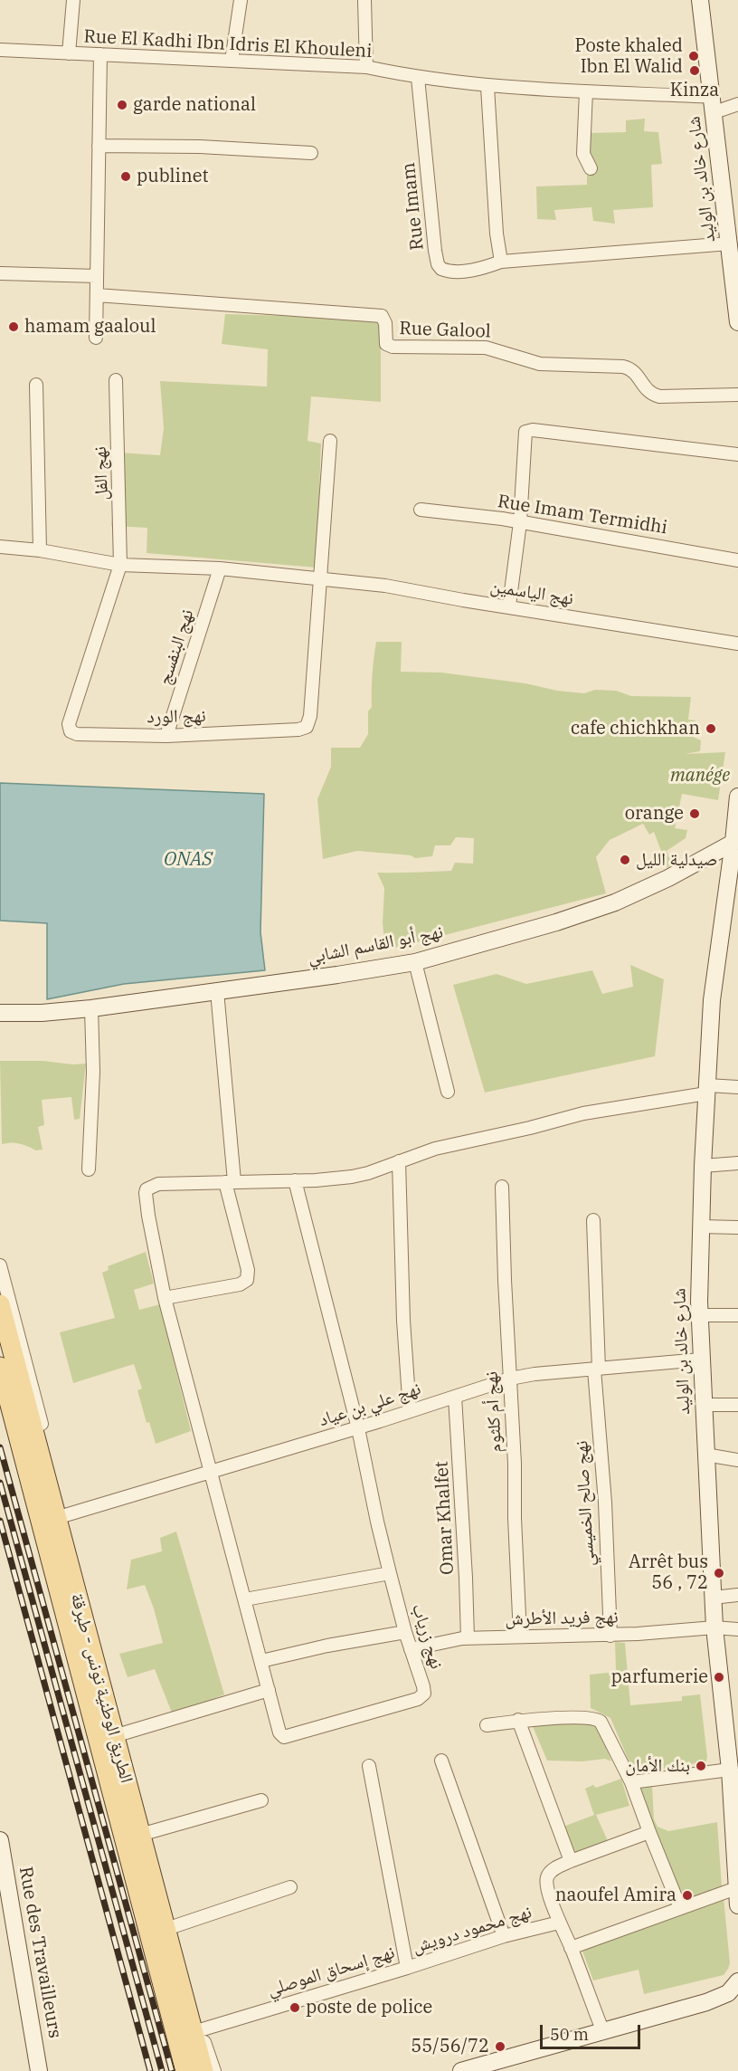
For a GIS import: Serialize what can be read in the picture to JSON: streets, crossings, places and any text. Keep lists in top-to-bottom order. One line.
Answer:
{"streets":{"main road":["الطريق الوطنية تونس - طبرقة"],"street":["Rue El Kadhi Ibn Idris El Khouleni","شارع خالد بن الوليد","Rue Imam","Rue Galool","نهج الفل","Rue Imam Termidhi","نهج الياسمين","نهج البنفسج","نهج الورد","نهج أبو القاسم الشابي","نهج علي بن عياد","نهج أم كلثوم","نهج صالح الخميسي","Omar Khalfet","نهج فريد الأطرش","نهج زرياب","نهج محمود درويش","Rue des Travailleurs","نهج إسحاق الموصلي"]},"crossings":[["Rue El Kadhi Ibn Idris El Khouleni","شارع خالد بن الوليد"],["Rue El Kadhi Ibn Idris El Khouleni","Rue Imam"],["شارع خالد بن الوليد","Rue Imam"],["شارع خالد بن الوليد","نهج أبو القاسم الشابي"],["شارع خالد بن الوليد","نهج علي بن عياد"],["شارع خالد بن الوليد","نهج فريد الأطرش"],["نهج الفل","نهج الياسمين"],["نهج الفل","نهج الورد"],["نهج الياسمين","نهج البنفسج"],["نهج الياسمين","نهج الورد"],["نهج البنفسج","نهج الورد"],["نهج علي بن عياد","نهج أم كلثوم"],["نهج علي بن عياد","نهج صالح الخميسي"],["نهج علي بن عياد","Omar Khalfet"],["نهج علي بن عياد","نهج زرياب"],["نهج علي بن عياد","الطريق الوطنية تونس - طبرقة"],["نهج أم كلثوم","نهج فريد الأطرش"],["نهج صالح الخميسي","نهج فريد الأطرش"],["Omar Khalfet","نهج فريد الأطرش"],["نهج فريد الأطرش","نهج زرياب"],["الطريق الوطنية تونس - طبرقة","نهج إسحاق الموصلي"],["نهج محمود درويش","نهج إسحاق الموصلي"]],"water":["ONAS"],"parks":["manége"],"places":["Poste khaled Ibn El Walid","Kinza","garde national","publinet","hamam gaaloul","cafe chichkhan","orange","صيدلية الليل","Arrêt bus 56 , 72","parfumerie","بنك الأمان","naoufel Amira","poste de police","55/56/72"],"scale_bar":"50 m"}
